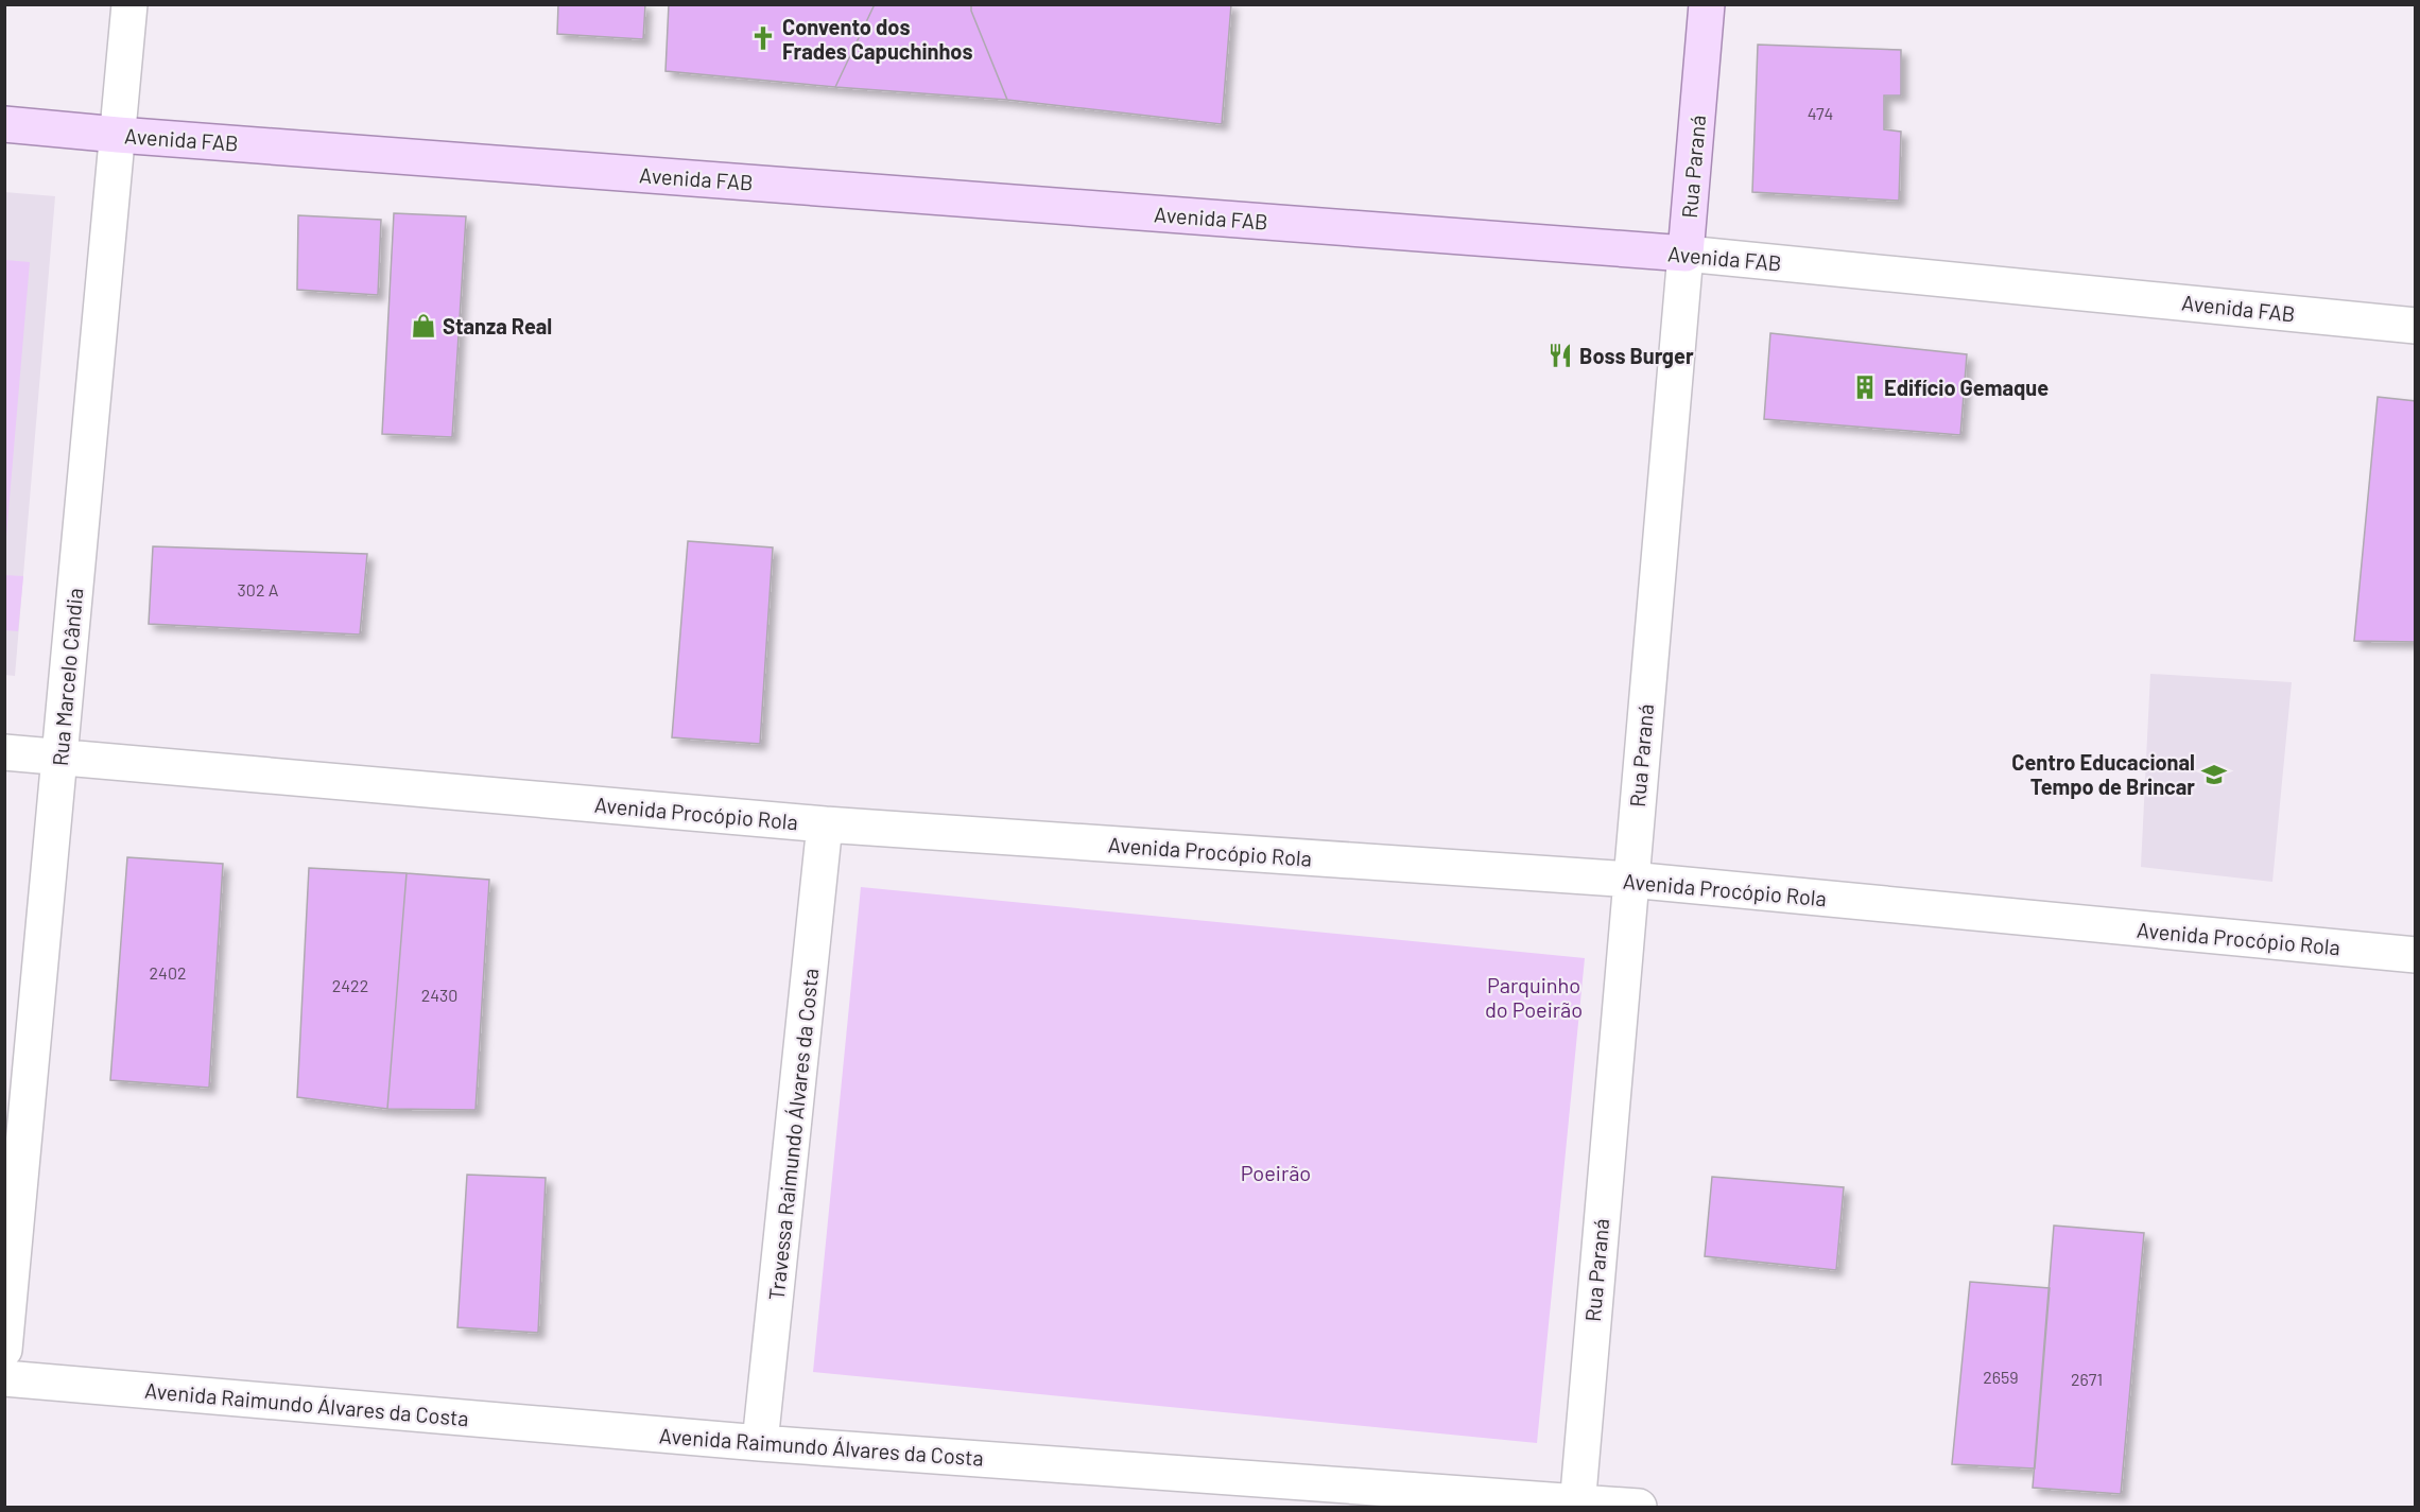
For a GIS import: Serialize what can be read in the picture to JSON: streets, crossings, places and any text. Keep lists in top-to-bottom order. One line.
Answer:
{"streets":{"main road":["Avenida FAB","Rua Paraná"],"street":["Rua Marcelo Cândia","Avenida Procópio Rola","Travessa Raimundo Álvares da Costa","Avenida Raimundo Álvares da Costa"]},"crossings":[["Avenida FAB","Rua Paraná"],["Avenida FAB","Rua Marcelo Cândia"],["Rua Paraná","Avenida Procópio Rola"],["Rua Paraná","Avenida Raimundo Álvares da Costa"],["Rua Marcelo Cândia","Avenida Procópio Rola"],["Avenida Procópio Rola","Travessa Raimundo Álvares da Costa"],["Travessa Raimundo Álvares da Costa","Avenida Raimundo Álvares da Costa"]],"parks":["Parquinho do Poeirão","Poeirão"],"places":{"church":["Convento dos Frades Capuchinhos"],"shop":["Stanza Real"],"restaurant":["Boss Burger"],"building":["Edifício Gemaque"],"school or university":["Centro Educacional Tempo de Brincar"]},"house_numbers":["474","302 A","2402","2422","2430","2659","2671"]}
